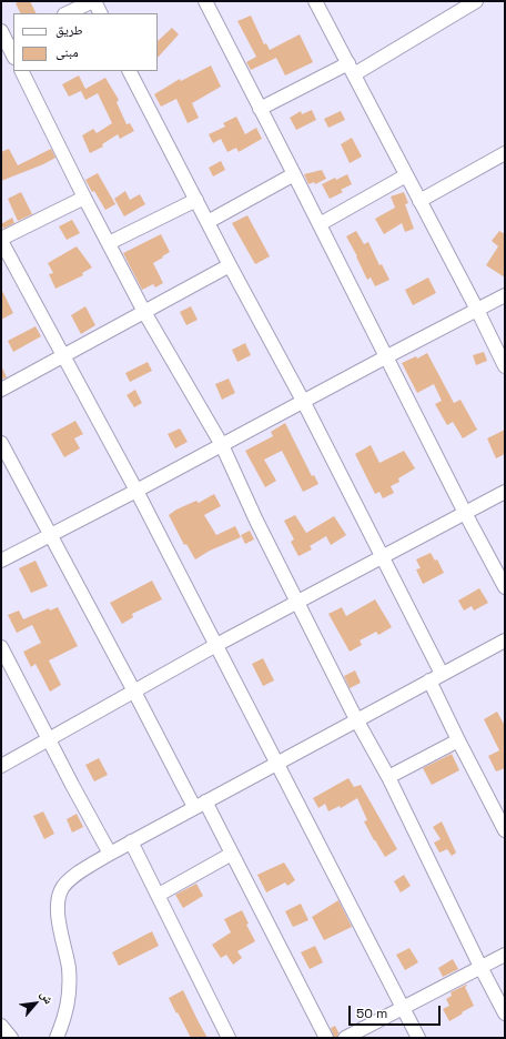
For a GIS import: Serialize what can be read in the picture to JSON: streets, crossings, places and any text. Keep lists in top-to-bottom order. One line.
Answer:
{"legend":["طريق","مبنى"],"scale_bar":"50 m","north":"top right"}
